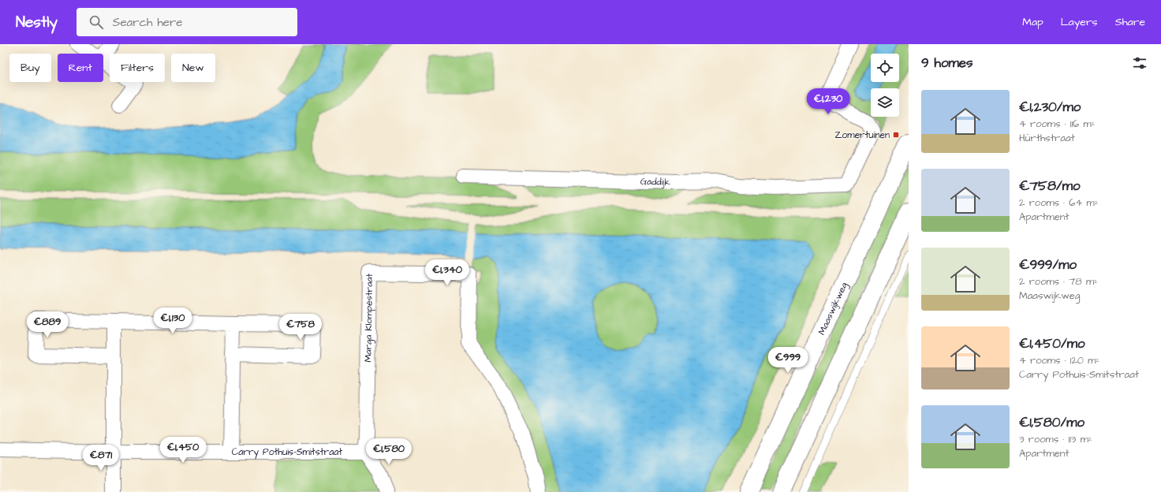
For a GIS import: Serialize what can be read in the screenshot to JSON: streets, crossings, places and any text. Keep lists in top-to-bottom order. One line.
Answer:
{"streets":{"street":["Gaddijk","Maaswijkweg","Marga Klompéstraat","Carry Pothuis-Smitstraat"]},"crossings":[["Marga Klompéstraat","Carry Pothuis-Smitstraat"]],"places":{"transit":["Zomertuinen"]},"page":{"header":"Nestly","search":"Search here","nav":["Map","Layers","Share"],"heading":"9 homes","chip":["Buy","Rent","Filters","New"],"list":[{"name":"€1,230/mo","note":"4 rooms · 116 m² · Hürthstraat"},{"name":"€758/mo","note":"2 rooms · 64 m² · Apartment"},{"name":"€999/mo","note":"2 rooms · 78 m² · Maaswijkweg"},{"name":"€1,450/mo","note":"4 rooms · 120 m² · Carry Pothuis-Smitstraat"},{"name":"€1,580/mo","note":"3 rooms · 113 m² · Apartment"}],"price":["€1,230","€1,340","€1,130","€889","€758","€999","€1,450","€1,580","€871"]}}
